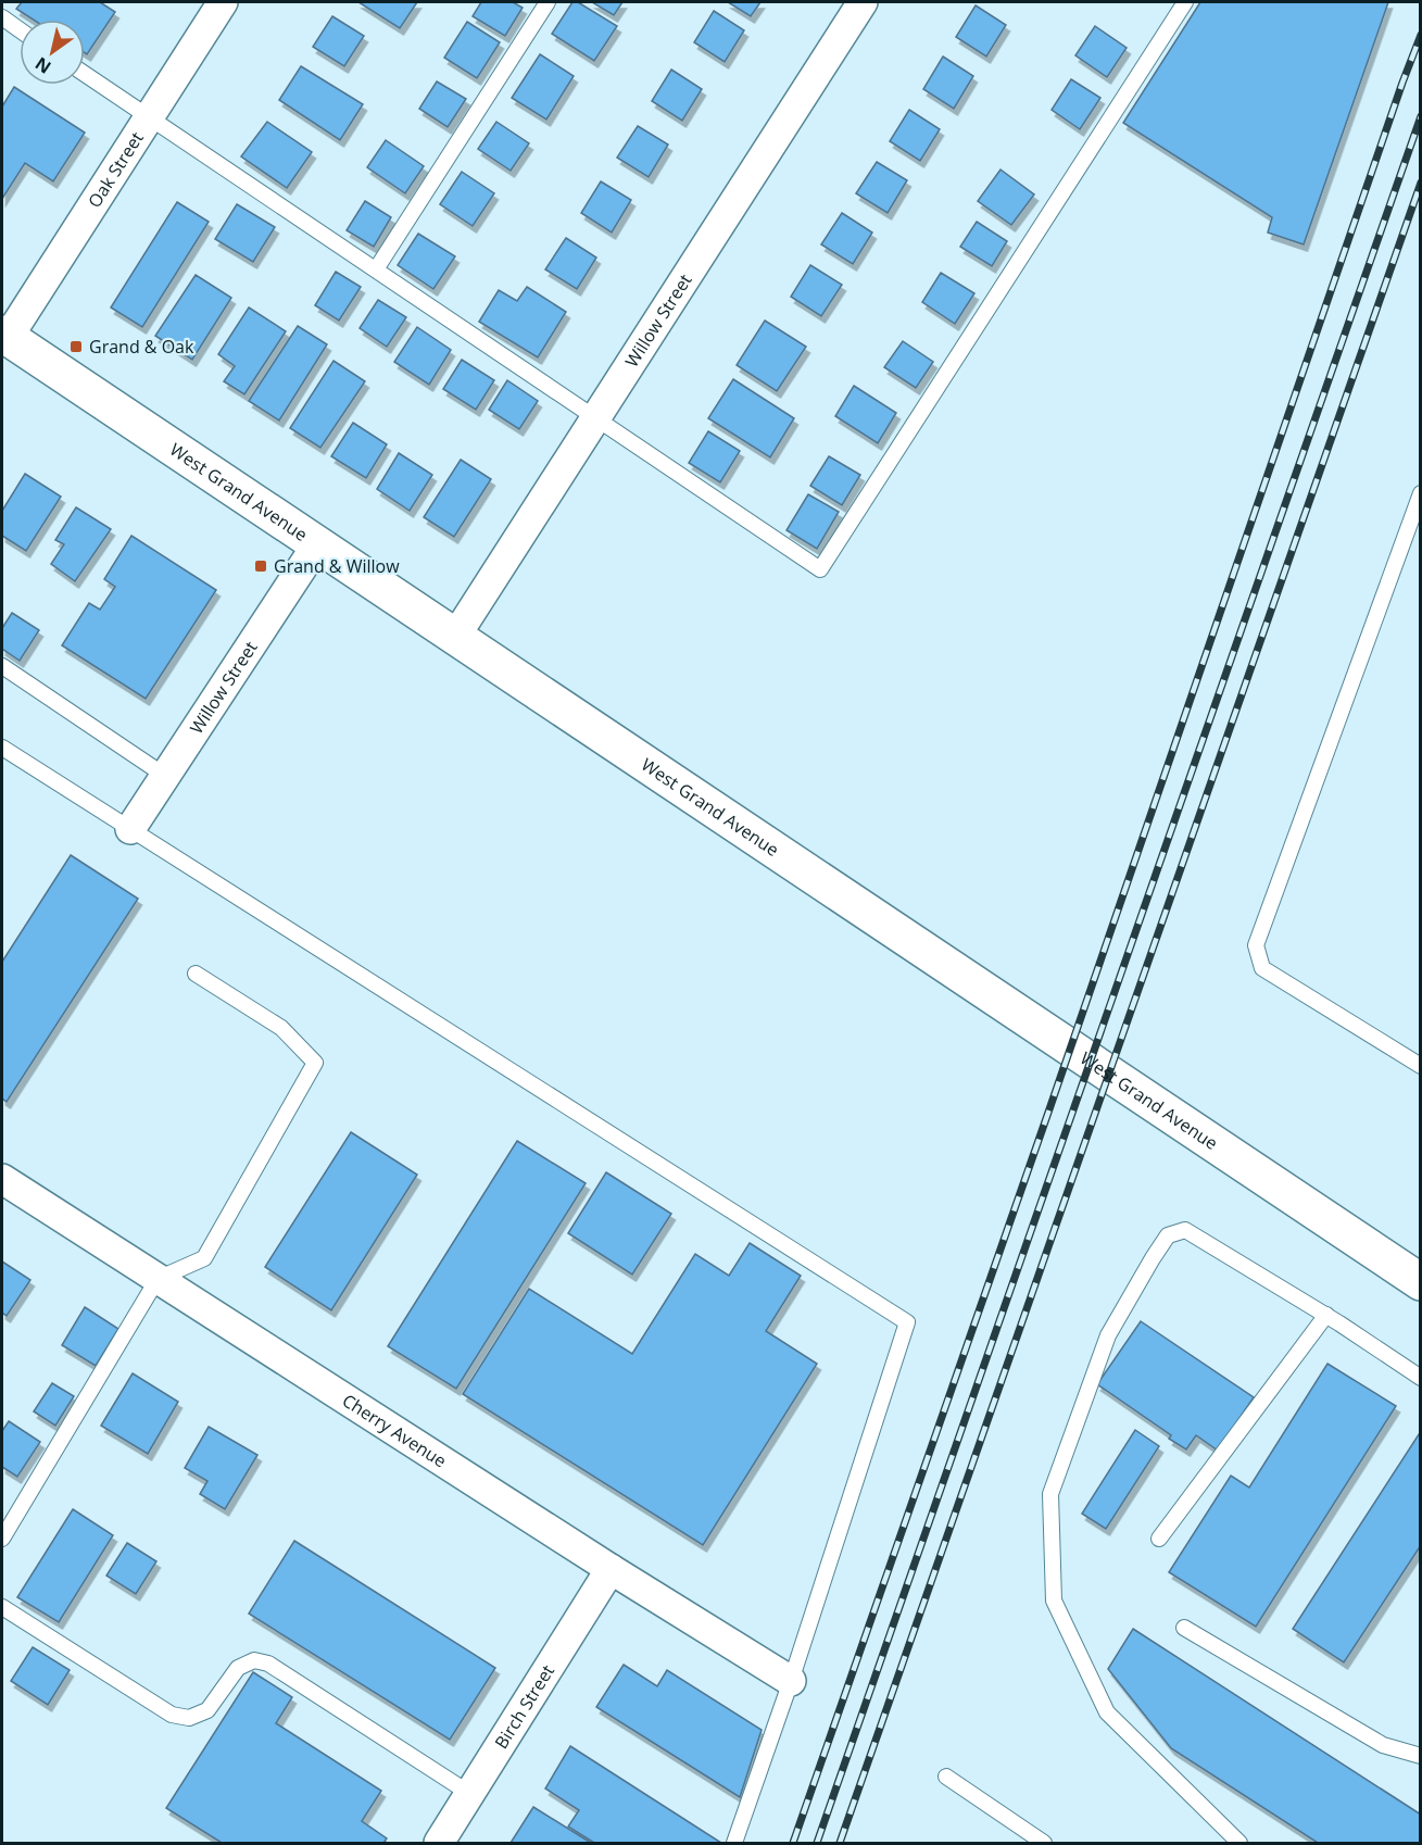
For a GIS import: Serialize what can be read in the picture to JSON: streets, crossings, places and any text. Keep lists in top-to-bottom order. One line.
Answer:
{"streets":{"main road":["West Grand Avenue"],"street":["Oak Street","Willow Street","Cherry Avenue","Birch Street"]},"crossings":[["Oak Street","West Grand Avenue"],["Willow Street","West Grand Avenue"],["Cherry Avenue","Birch Street"]],"places":{"transit":["Grand & Oak","Grand & Willow"]},"north":"bottom left"}
